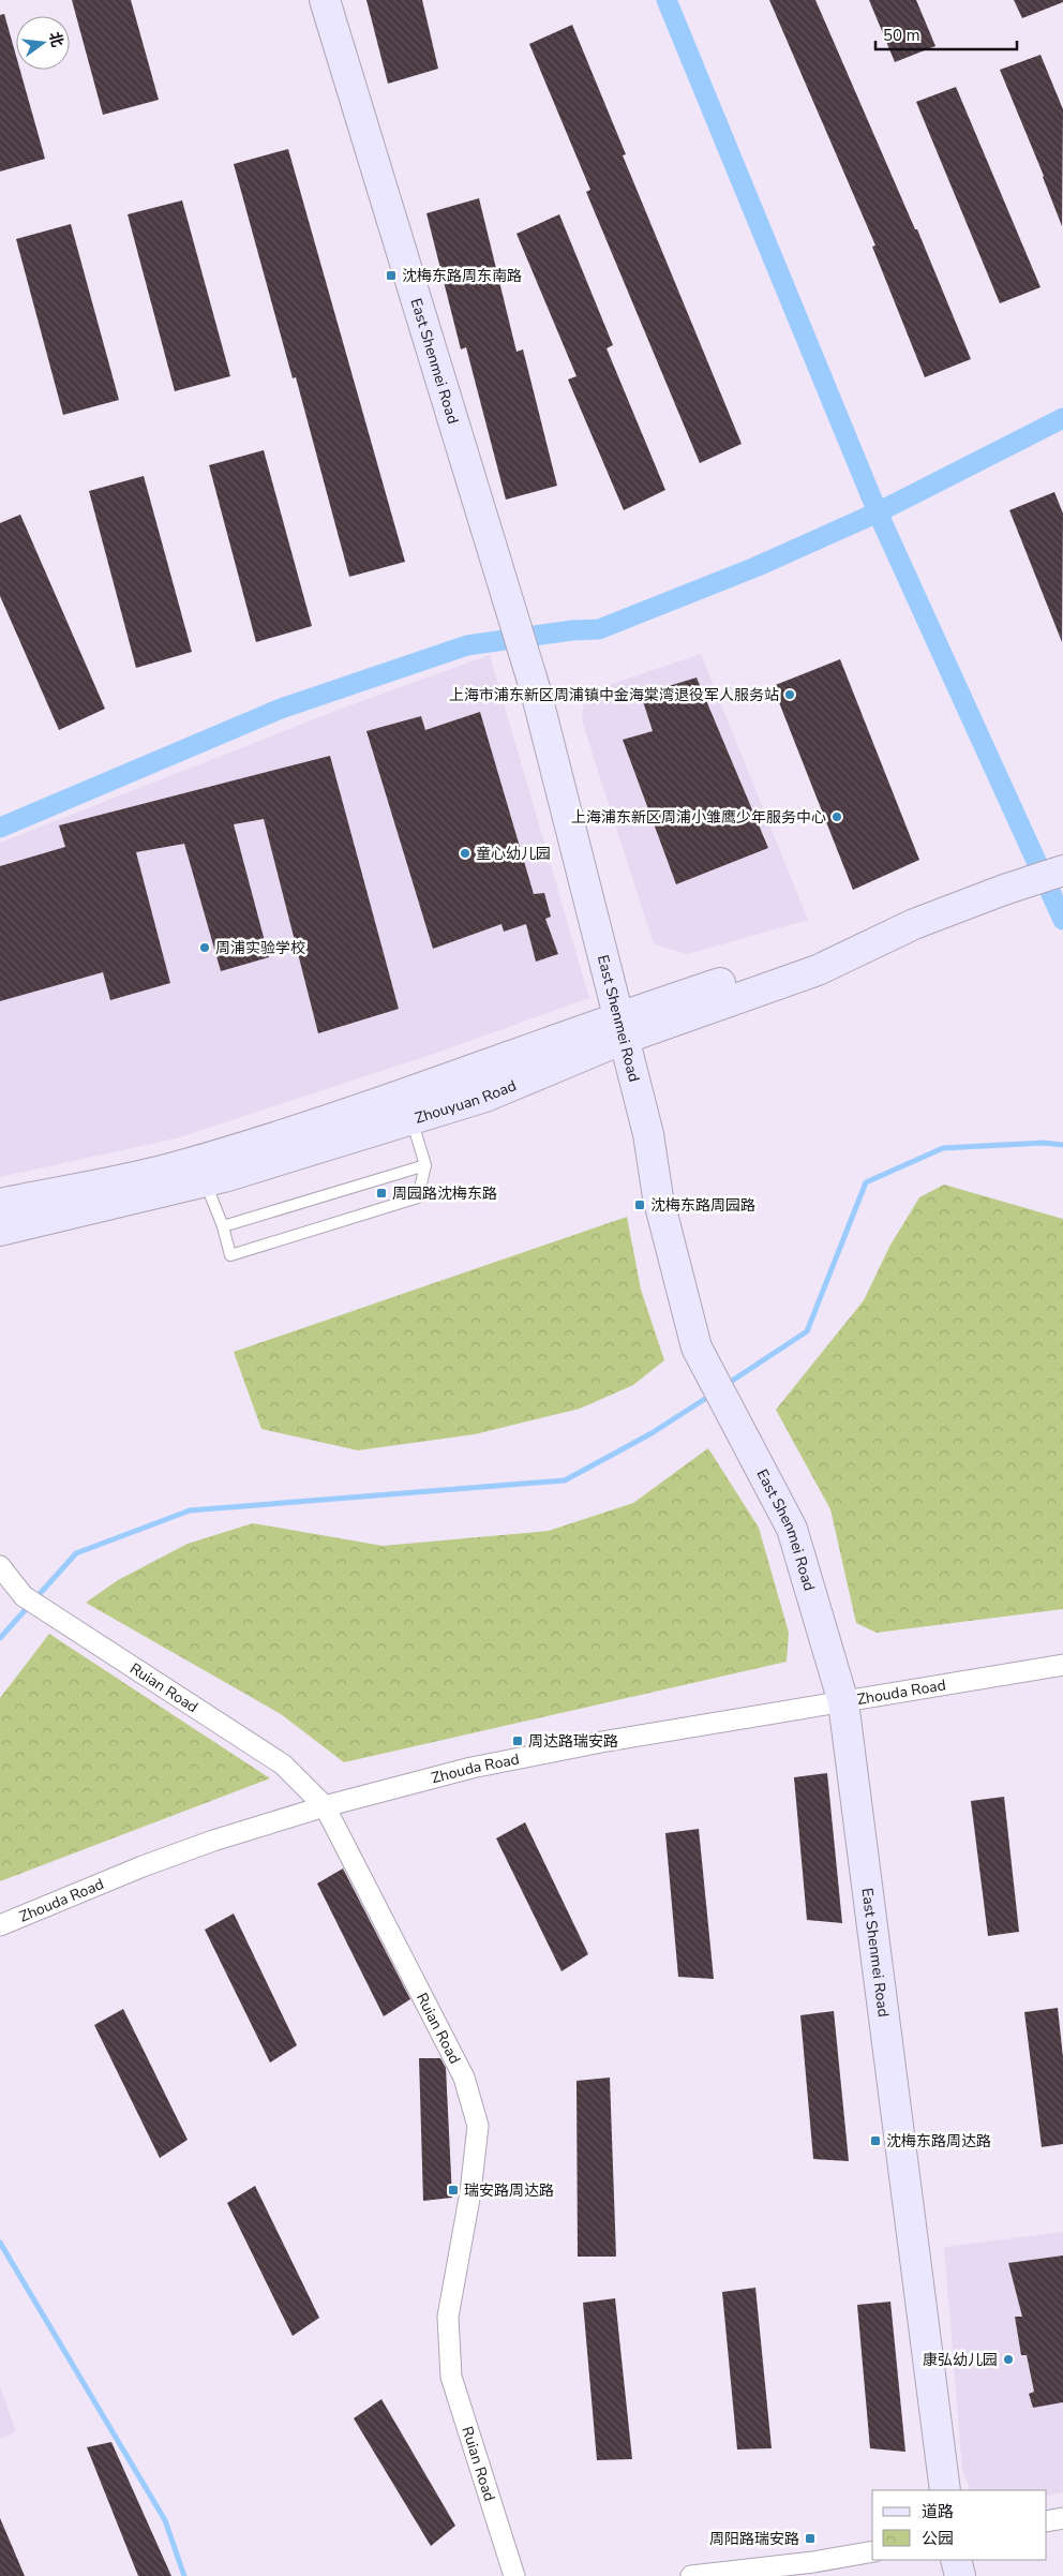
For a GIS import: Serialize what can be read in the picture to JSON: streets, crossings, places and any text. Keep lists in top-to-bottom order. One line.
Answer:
{"streets":{"street":["East Shenmei Road","Zhouyuan Road","Ruian Road","Zhouda Road"]},"crossings":[["East Shenmei Road","Zhouyuan Road"],["East Shenmei Road","Zhouda Road"],["Ruian Road","Zhouda Road"]],"places":{"transit":["沈梅东路周东南路","周园路沈梅东路","沈梅东路周园路","周达路瑞安路","沈梅东路周达路","瑞安路周达路","周阳路瑞安路"],"other":["上海市浦东新区周浦镇中金海棠湾退役军人服务站","上海浦东新区周浦小雏鹰少年服务中心","童心幼儿园","周浦实验学校","康弘幼儿园"]},"legend":["道路","公园"],"scale_bar":"50 m","north":"right"}
